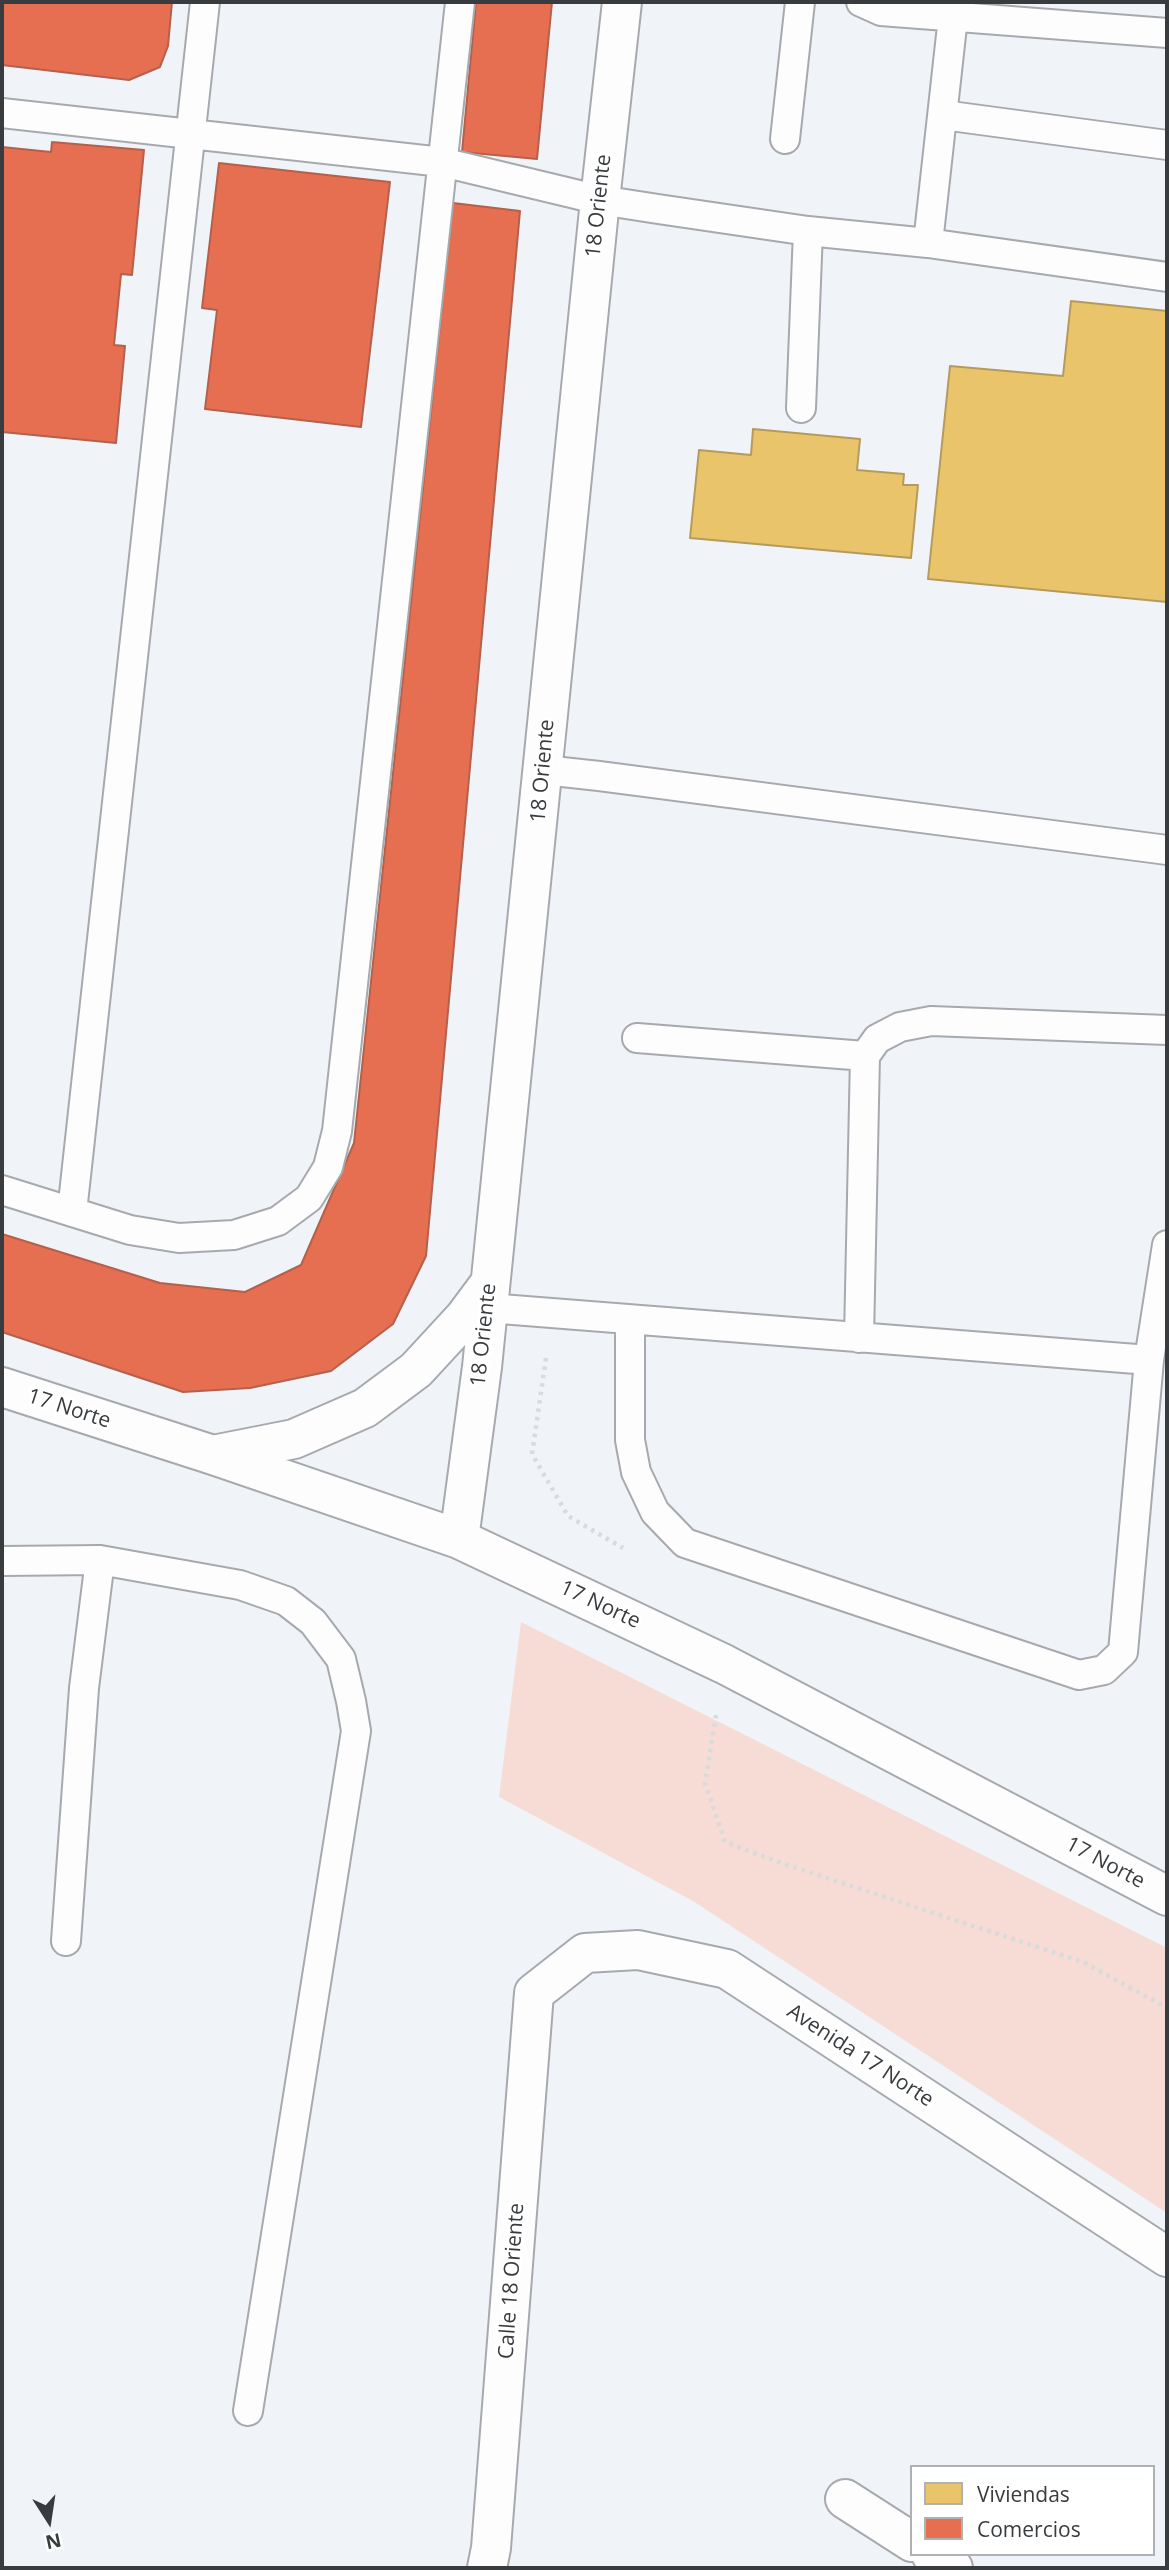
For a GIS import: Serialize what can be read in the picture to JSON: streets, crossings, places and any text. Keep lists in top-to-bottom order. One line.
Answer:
{"streets":{"street":["18 Oriente","17 Norte","Avenida 17 Norte","Calle 18 Oriente"]},"crossings":[["18 Oriente","17 Norte"],["Avenida 17 Norte","Calle 18 Oriente"]],"legend":["Viviendas","Comercios"],"north":"bottom"}
